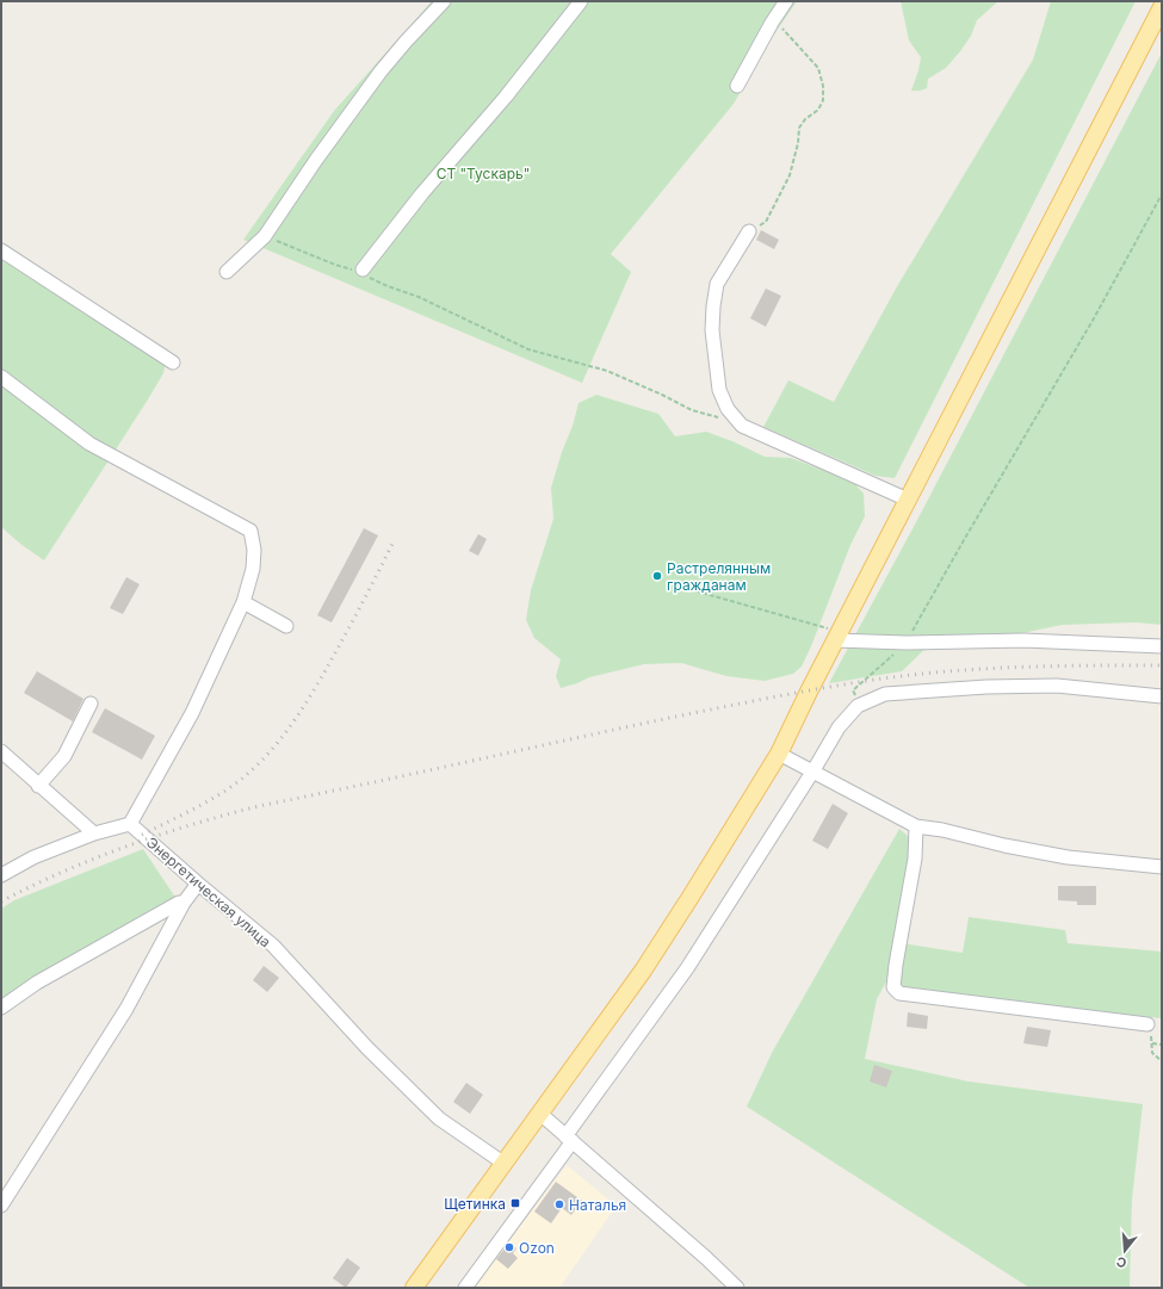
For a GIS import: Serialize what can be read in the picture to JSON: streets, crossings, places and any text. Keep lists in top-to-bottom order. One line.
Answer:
{"streets":{"street":["Энергетическая улица"]},"parks":["СТ \"Тускарь\""],"places":{"other":["Растрелянным гражданам","Наталья","Ozon"],"transit":["Щетинка"]},"north":"bottom"}
